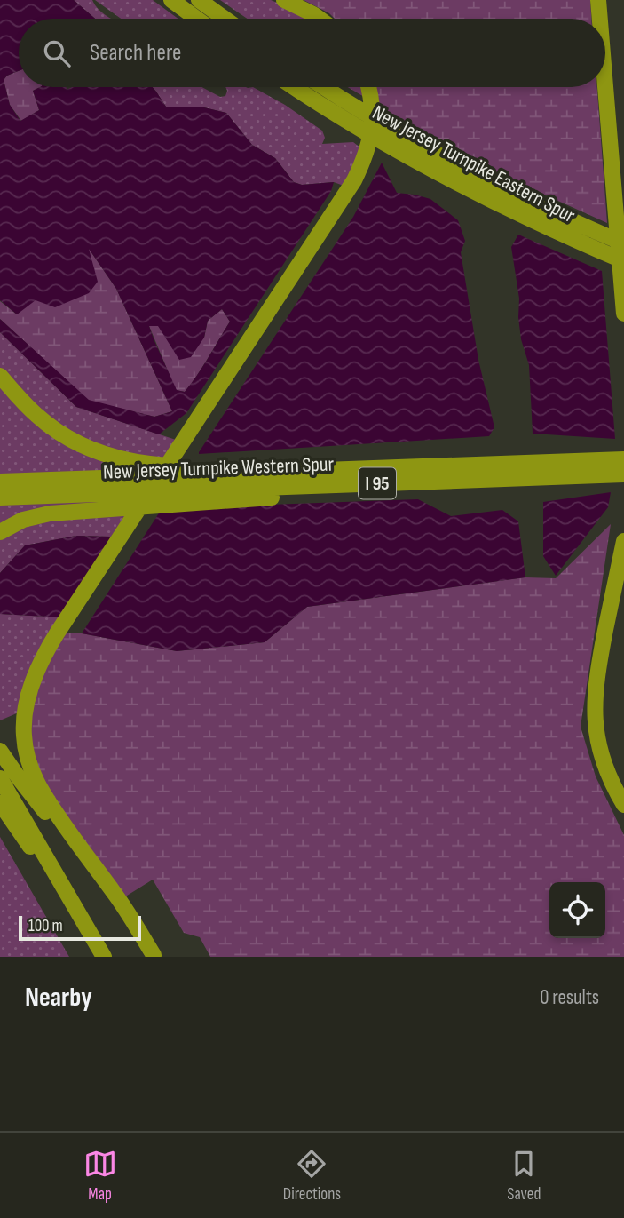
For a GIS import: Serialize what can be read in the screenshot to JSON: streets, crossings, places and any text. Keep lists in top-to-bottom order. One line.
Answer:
{"streets":{"highway":["New Jersey Turnpike Eastern Spur","New Jersey Turnpike Western Spur","I 95"]},"crossings":[["New Jersey Turnpike Western Spur","I 95"]],"scale_bar":"100 m","page":{"search":"Search here","scale":"100 m","heading":["Nearby","0 results"],"nav":["Map","Directions","Saved"]}}
